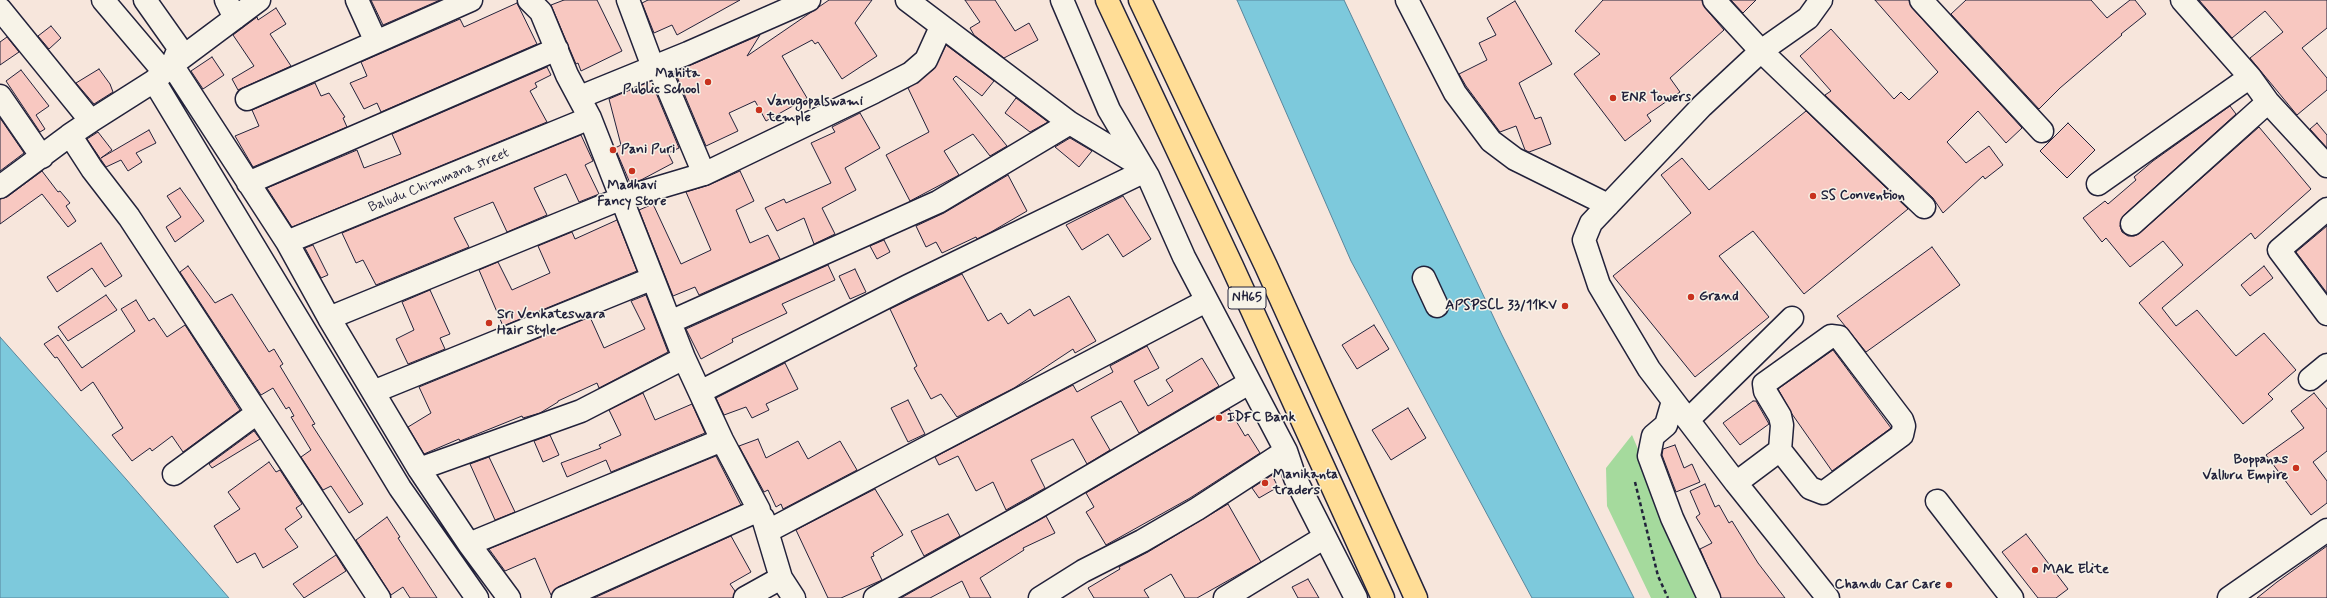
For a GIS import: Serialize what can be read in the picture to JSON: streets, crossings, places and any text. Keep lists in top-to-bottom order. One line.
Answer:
{"streets":{"highway":["NH65"],"street":["Baludu Chimmana street"]},"places":["Mahita Public School","ENR Towers","Vanugopalswami temple","Pani Puri","Madhavi Fancy Store","SS Convention","Grand","APSPSCL 33/11KV","Sri Venkateswara Hair Style","IDFC Bank","Boppanas Valluru Empire","Manikanta traders","MAK Elite","Chandu Car Care"]}
